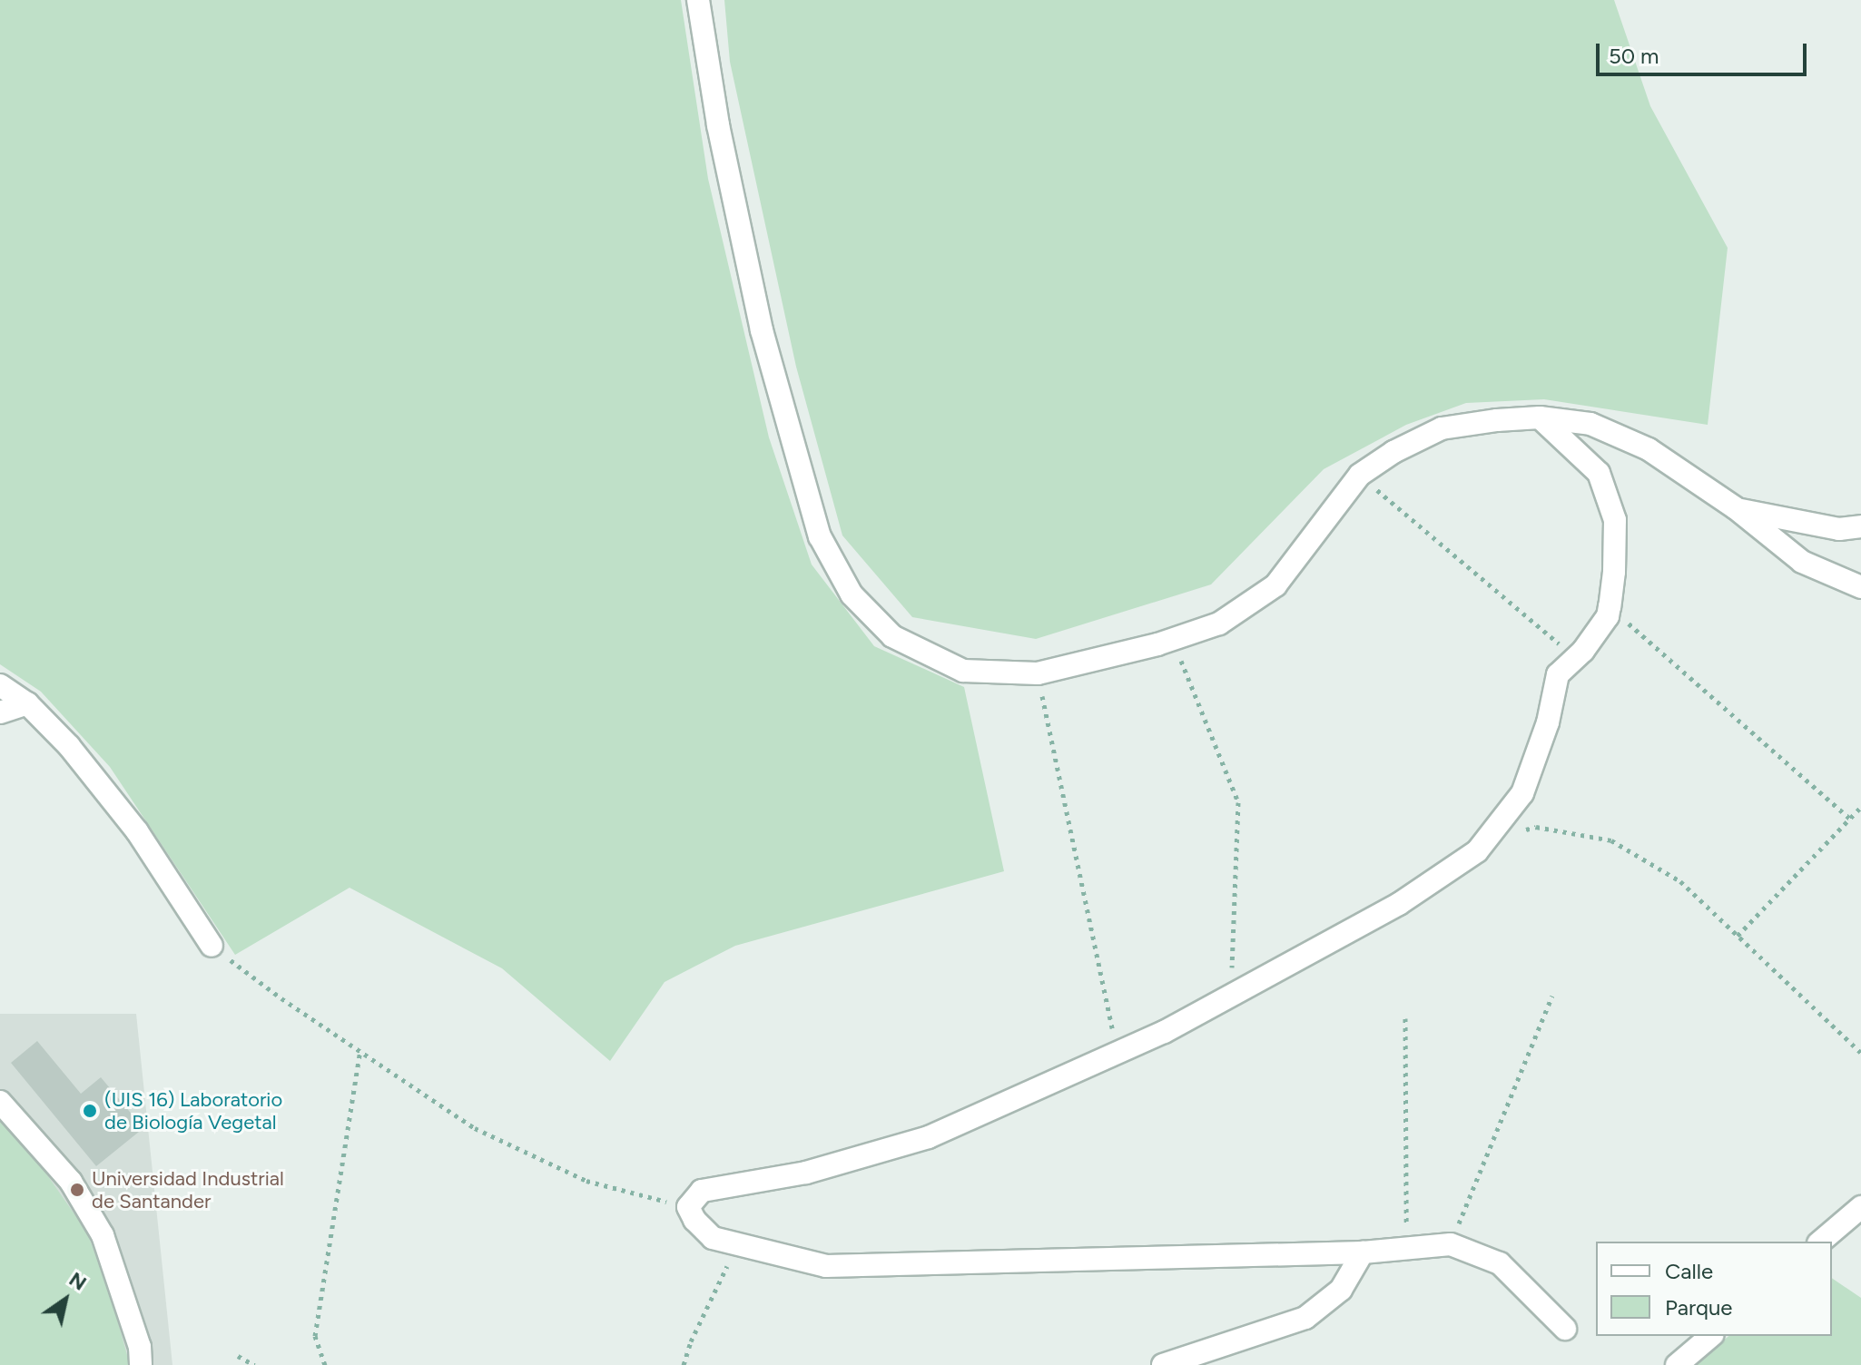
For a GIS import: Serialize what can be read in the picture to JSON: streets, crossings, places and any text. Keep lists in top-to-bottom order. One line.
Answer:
{"places":["(UIS 16) Laboratorio de Biología Vegetal","Universidad Industrial de Santander"],"legend":["Calle","Parque"],"scale_bar":"50 m","north":"top right"}
